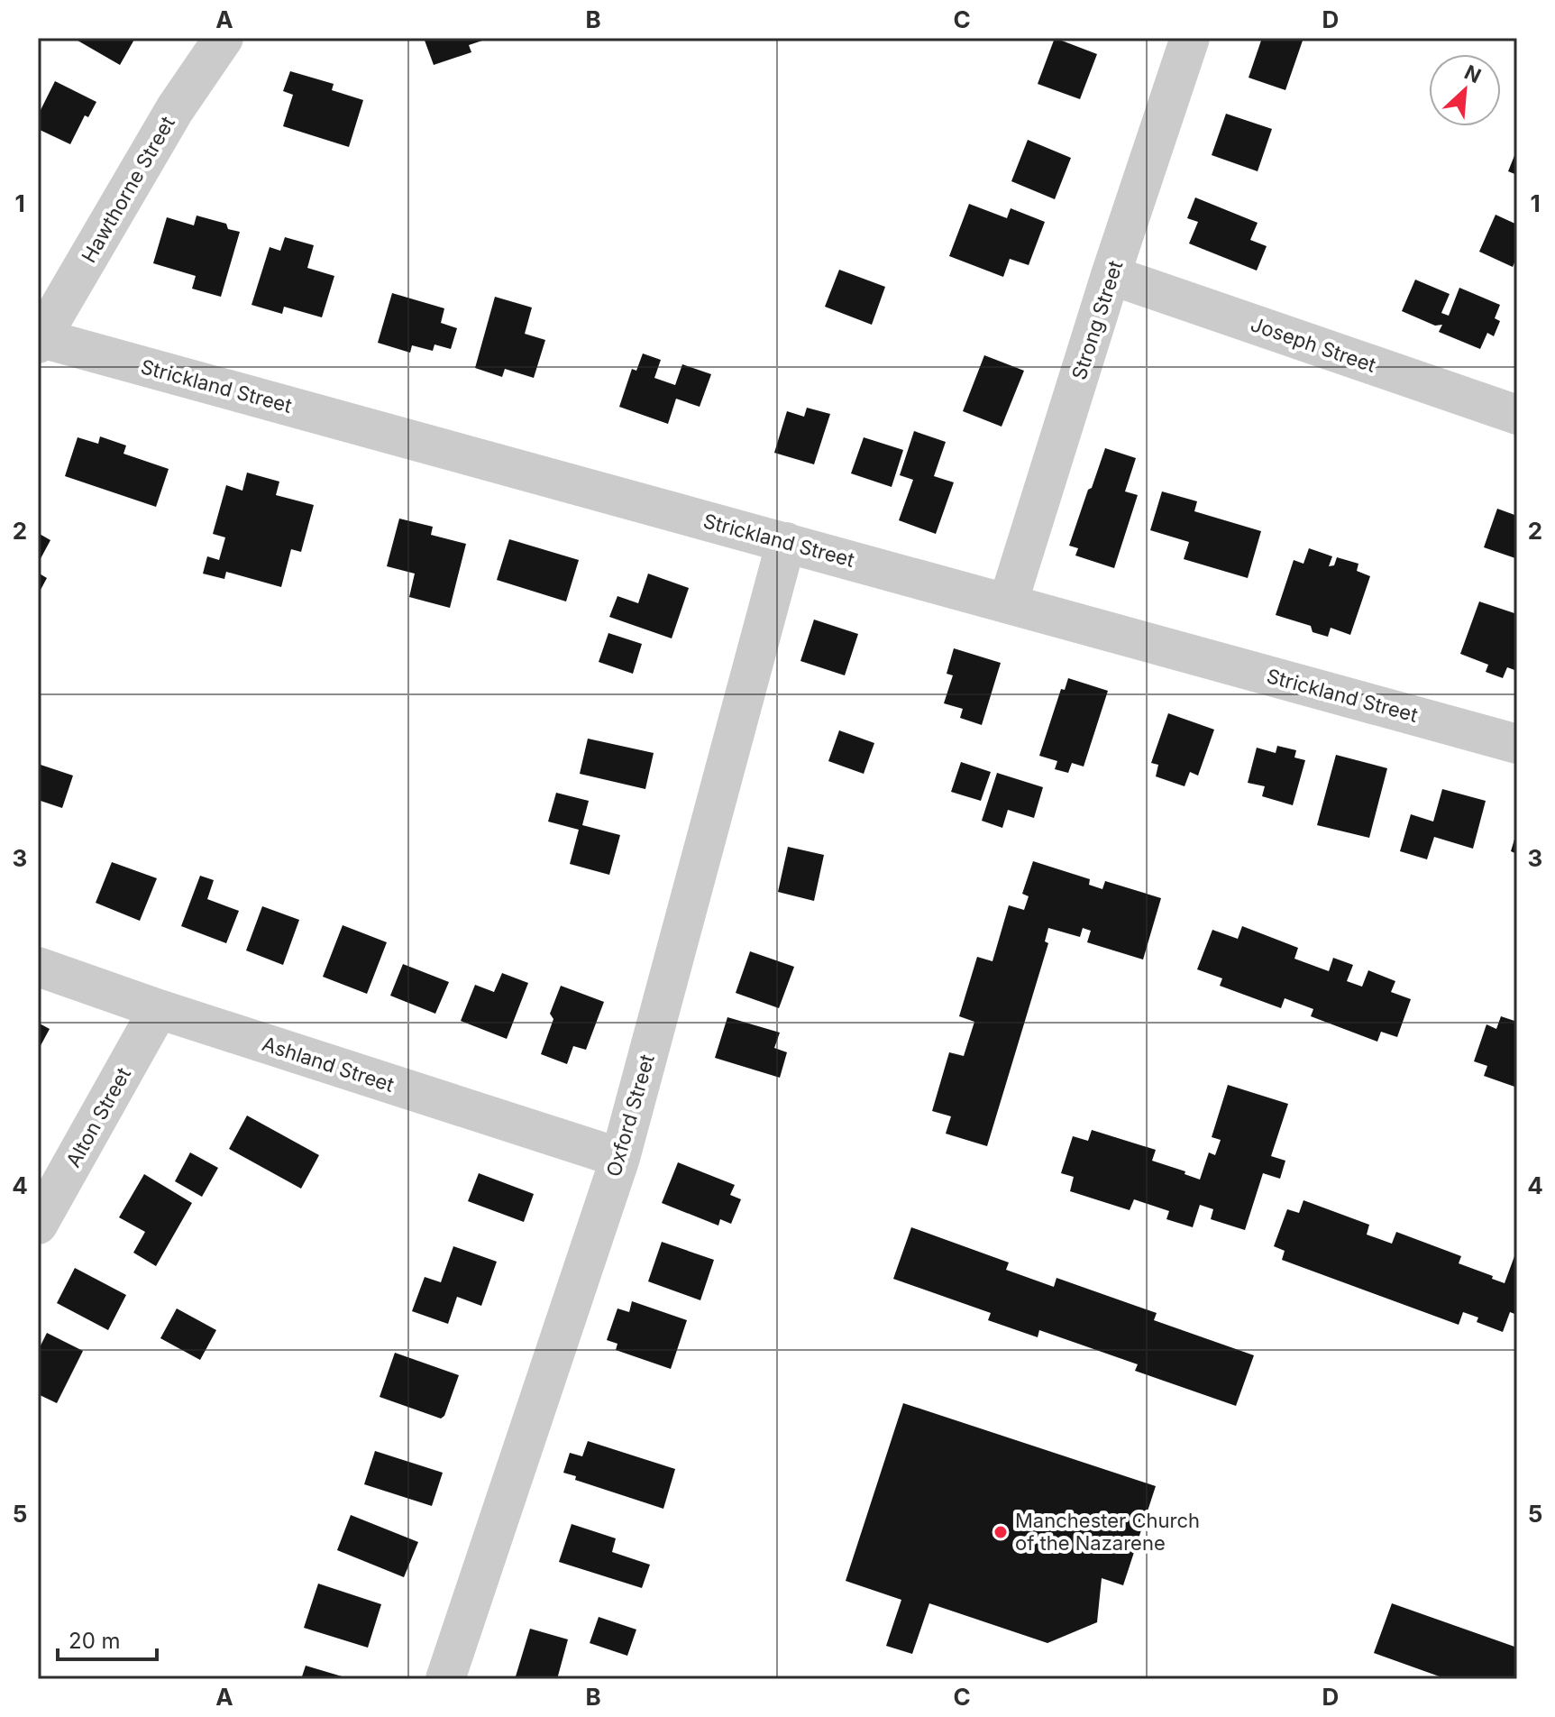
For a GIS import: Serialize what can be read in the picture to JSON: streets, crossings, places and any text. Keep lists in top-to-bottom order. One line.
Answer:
{"streets":{"street":["Hawthorne Street","Strong Street","Joseph Street","Strickland Street","Ashland Street","Oxford Street","Alton Street"]},"crossings":[["Hawthorne Street","Strickland Street"],["Strong Street","Joseph Street"],["Strong Street","Strickland Street"],["Strickland Street","Oxford Street"],["Ashland Street","Oxford Street"],["Ashland Street","Alton Street"]],"places":["Manchester Church of the Nazarene"],"scale_bar":"20 m","north":"top right","grid":{"columns":["A","B","C","D"],"rows":["1","2","3","4","5"]}}
